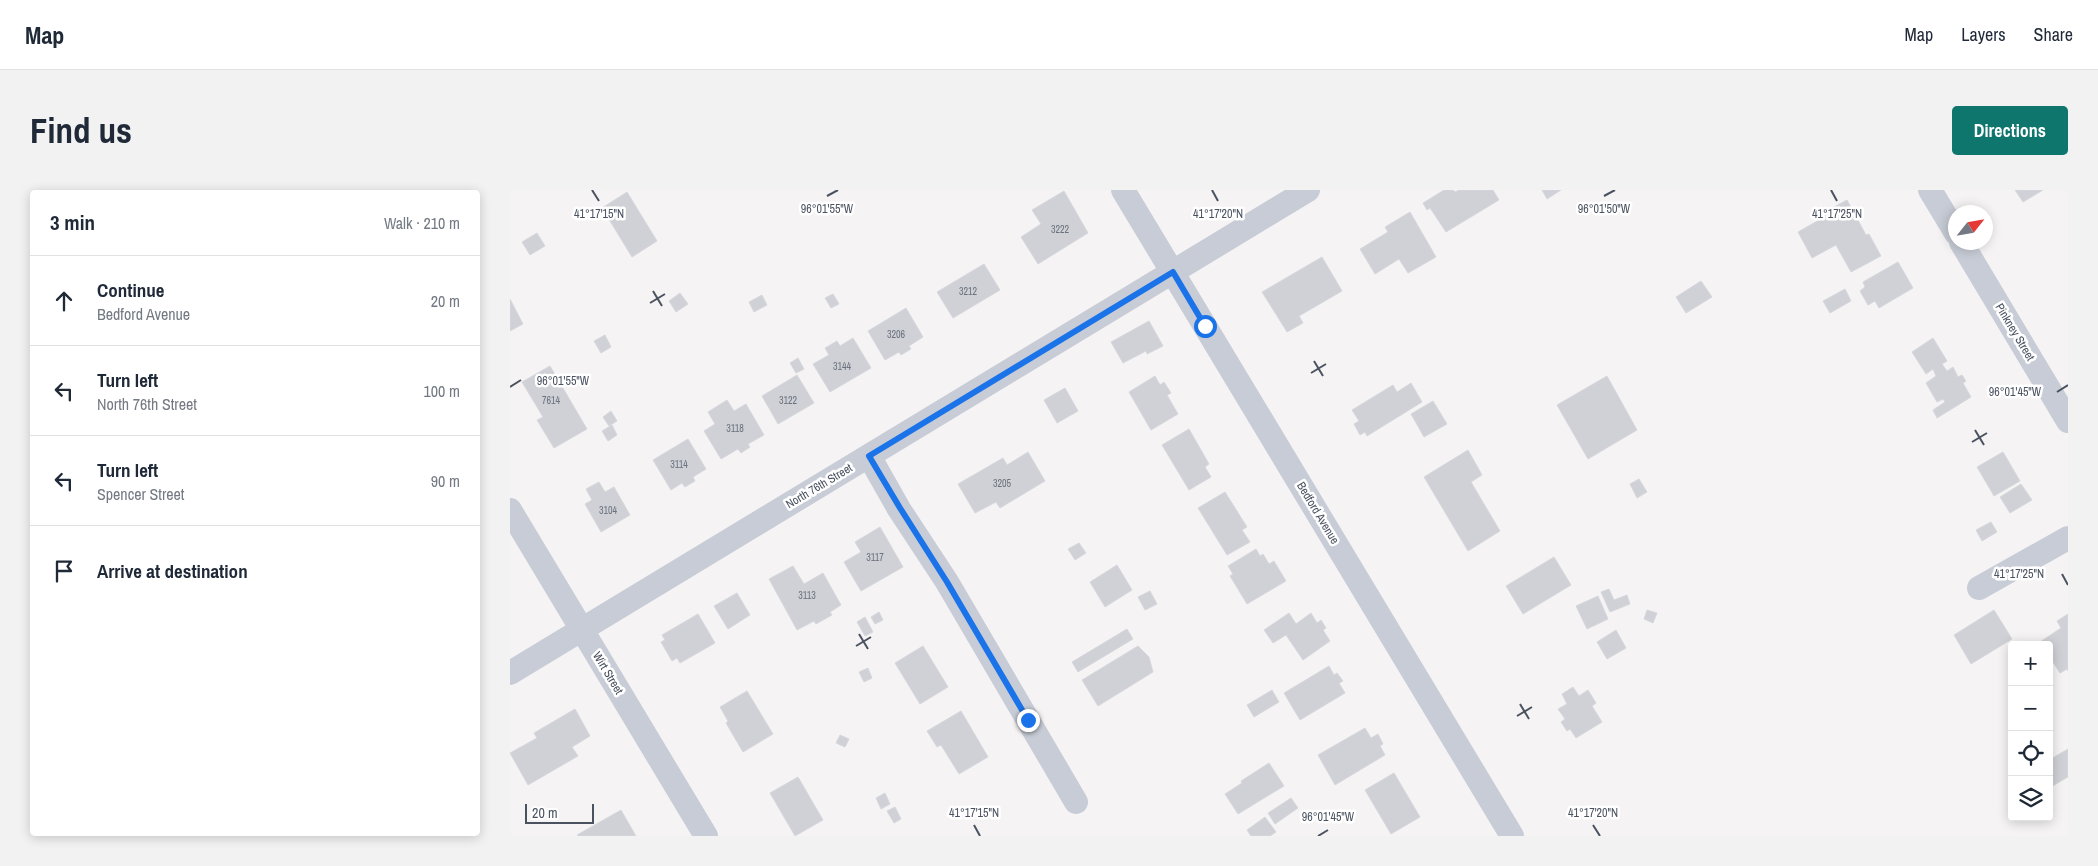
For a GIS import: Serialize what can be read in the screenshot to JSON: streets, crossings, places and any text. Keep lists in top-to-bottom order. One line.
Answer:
{"streets":{"street":["Pinkney Street","North 76th Street","Bedford Avenue","Wirt Street"]},"crossings":[["North 76th Street","Bedford Avenue"],["North 76th Street","Wirt Street"]],"house_numbers":["3222","3212","3206","3144","7614","3122","3118","3114","3205","3104","3117","3113"],"scale_bar":"20 m","north":"top right","page":{"header":"Map","nav":["Map","Layers","Share"],"buttons":"Directions","title":"Find us","heading":["3 min","Walk · 210 m"],"list":[["Continue","Bedford Avenue","20 m"],["Turn left","North 76th Street","100 m"],["Turn left","Spencer Street","90 m"],"Arrive at destination"],"map_buttons":["+","−"],"scale":"20 m"},"coordinates":["96°01'55\"W","96°01'50\"W","41°17'15\"N","41°17'20\"N","41°17'25\"N","96°01'45\"W"]}
